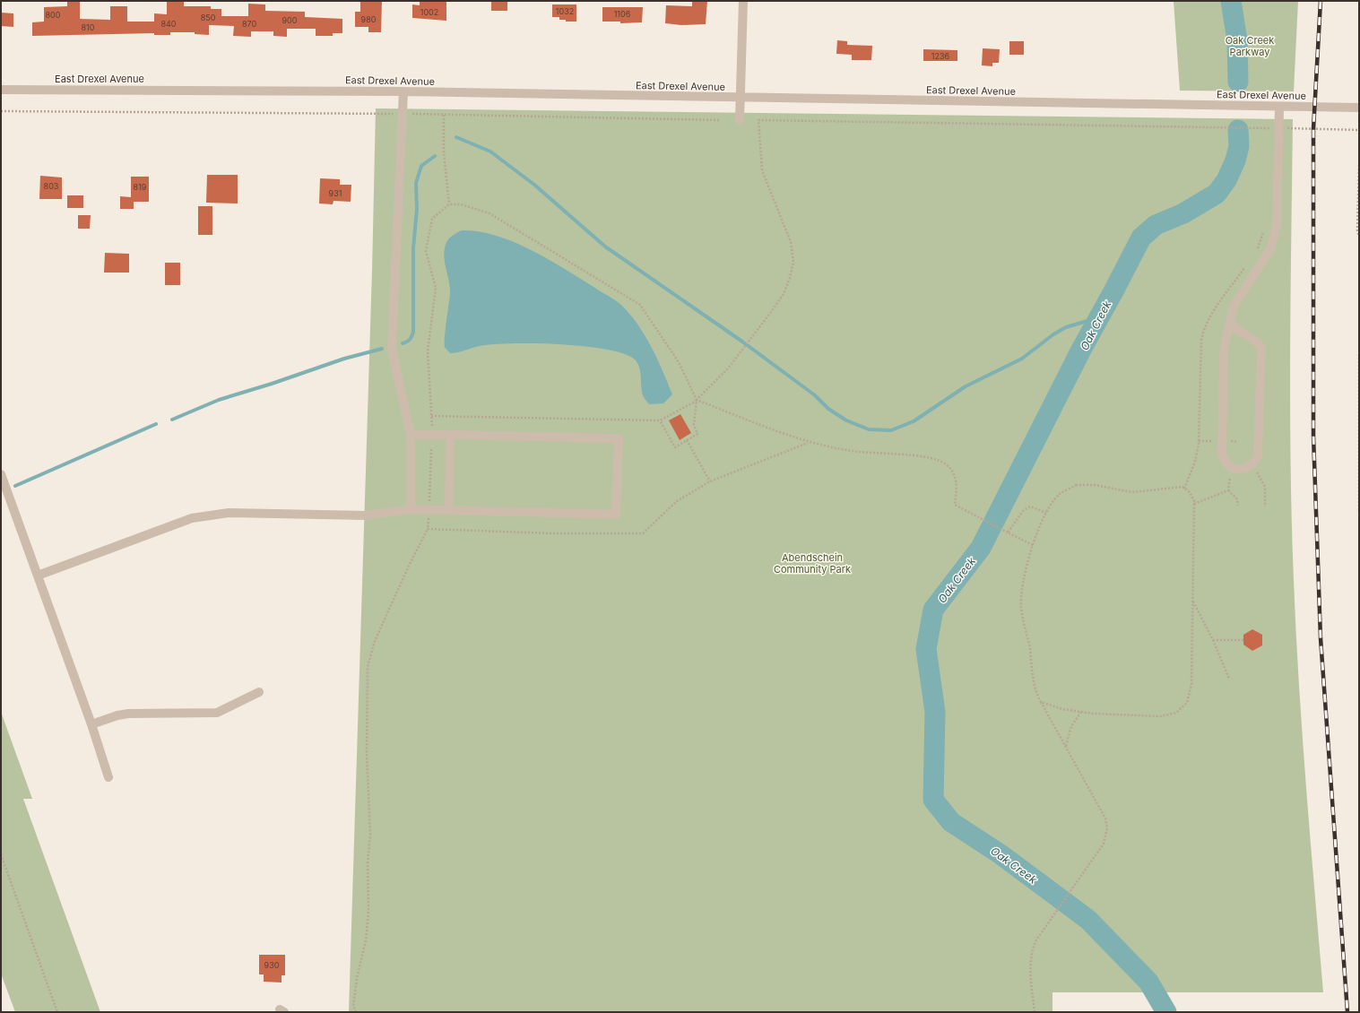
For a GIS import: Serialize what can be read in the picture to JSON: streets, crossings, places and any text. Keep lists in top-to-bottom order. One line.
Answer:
{"streets":{"street":["East Drexel Avenue"]},"water":["Oak Creek"],"parks":["Oak Creek Parkway","Abendschein Community Park"],"house_numbers":["1032","1002","1106","800","850","980","900","840","870","810","1236","803","819","931","930"]}
